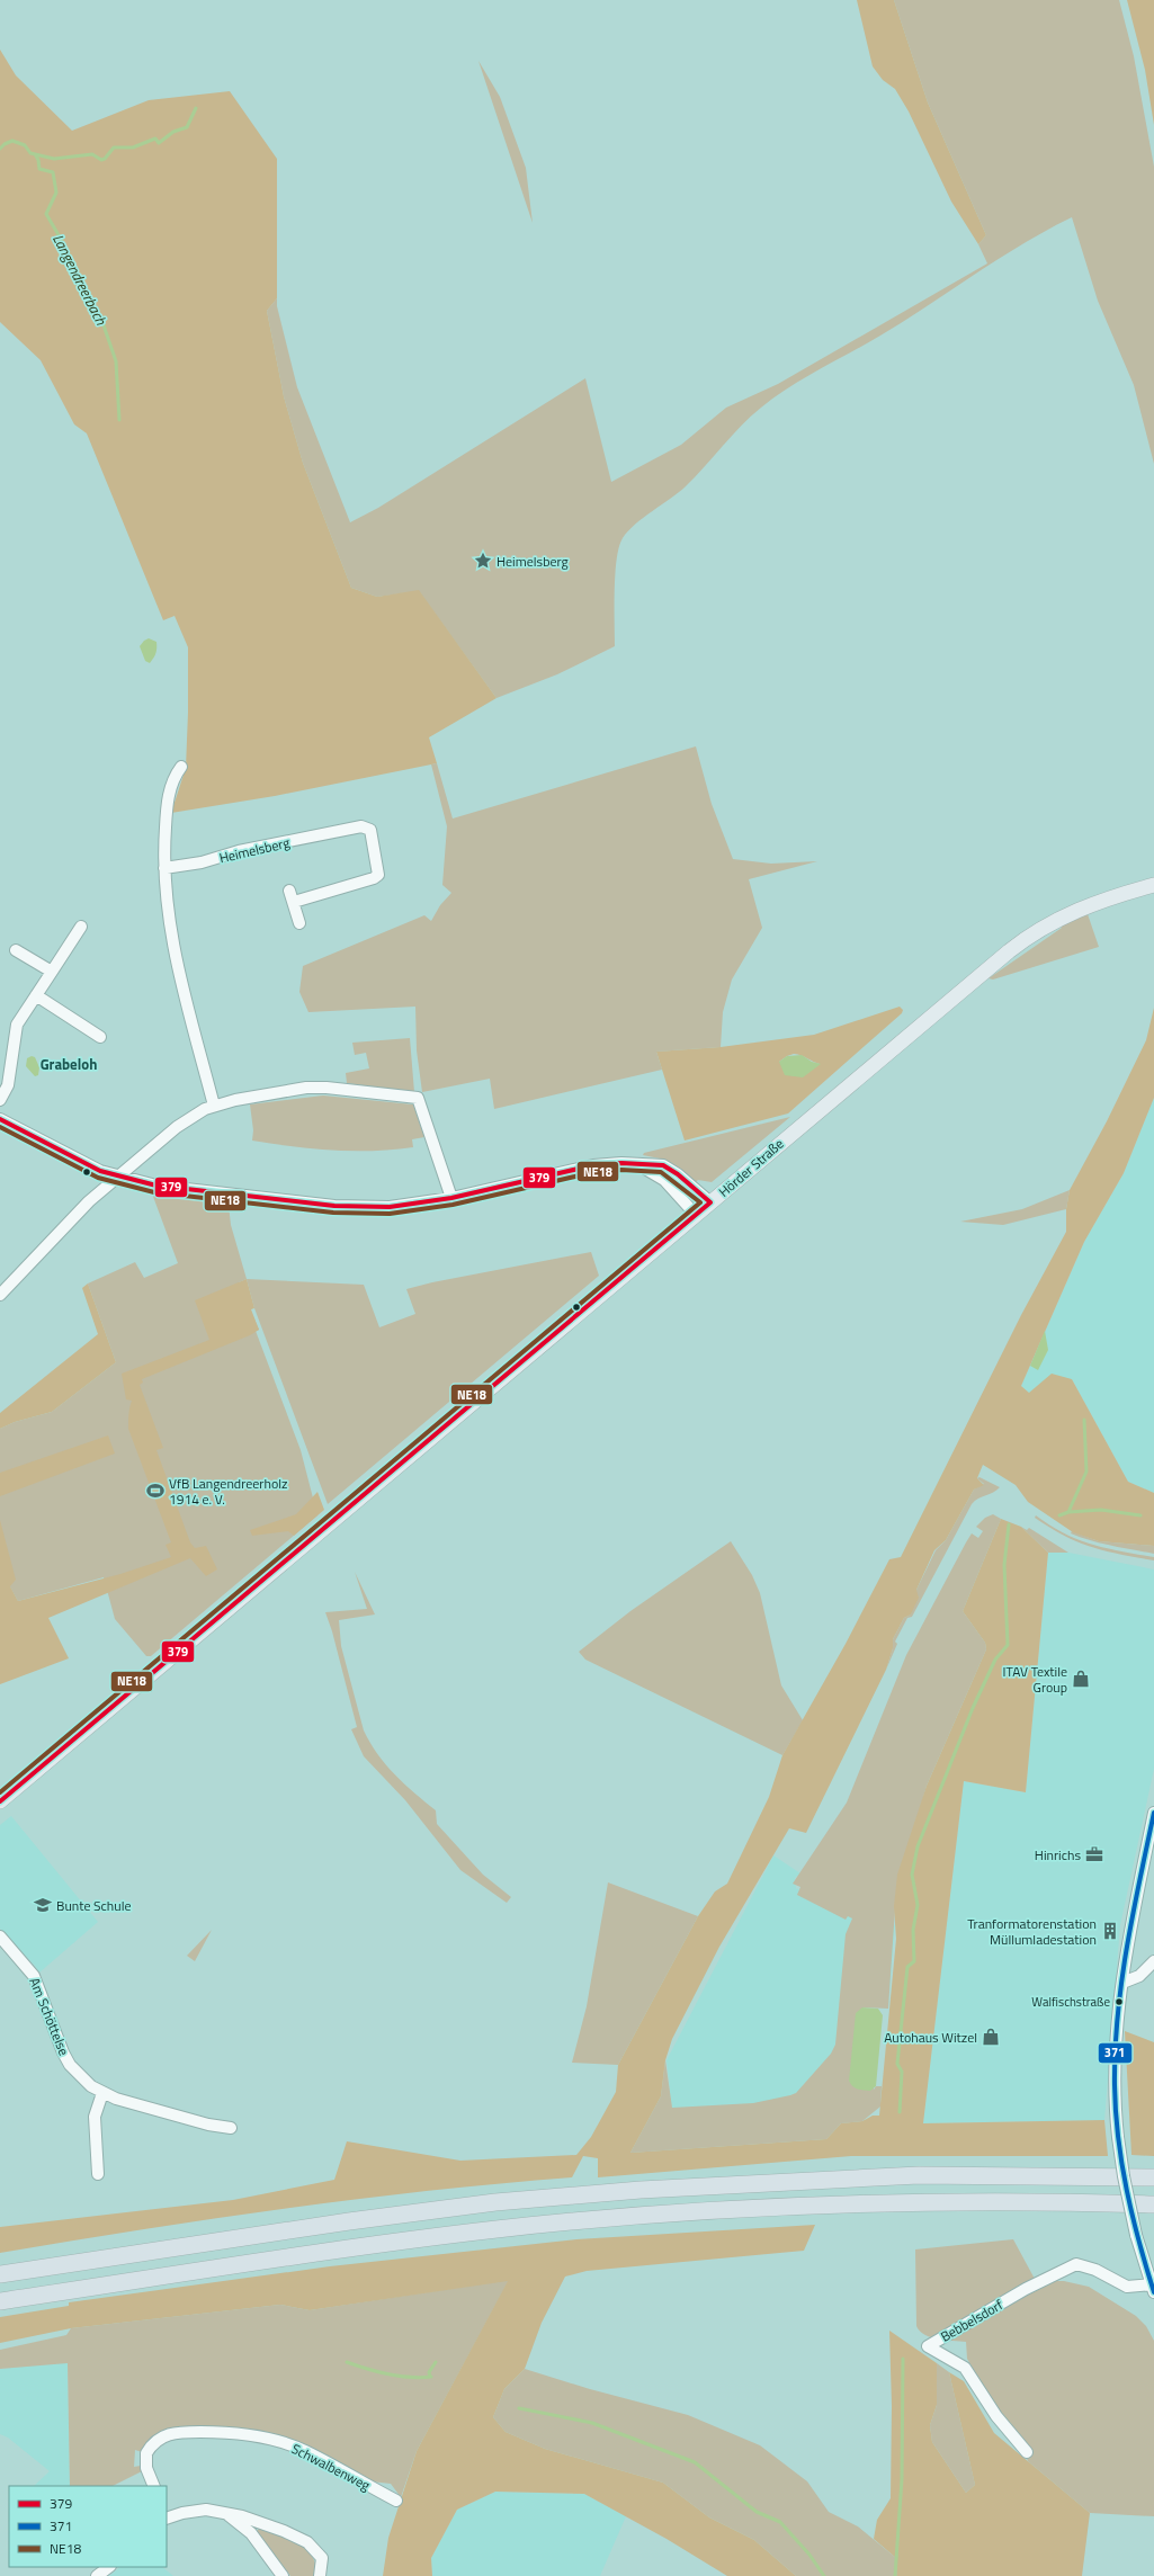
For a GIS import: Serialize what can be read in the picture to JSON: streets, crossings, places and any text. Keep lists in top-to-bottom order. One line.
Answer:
{"streets":{"main road":["Hörder Straße"],"street":["Heimelsberg","Am Schöttelse","Bebbelsdorf","Schwalbenweg"]},"districts":["Grabeloh"],"water":["Langendreerbach"],"places":{"place":["Heimelsberg"],"sports":["VfB Langendreerholz 1914 e. V."],"shop":["ITAV Textile Group","Autohaus Witzel"],"office":["Hinrichs"],"school or university":["Bunte Schule"],"building":["Tranformatorenstation Müllumladestation"],"other":["Walfischstraße"]},"lines":["transit line 379","transit line NE18","transit line 371"],"legend":["379","371","NE18"]}
